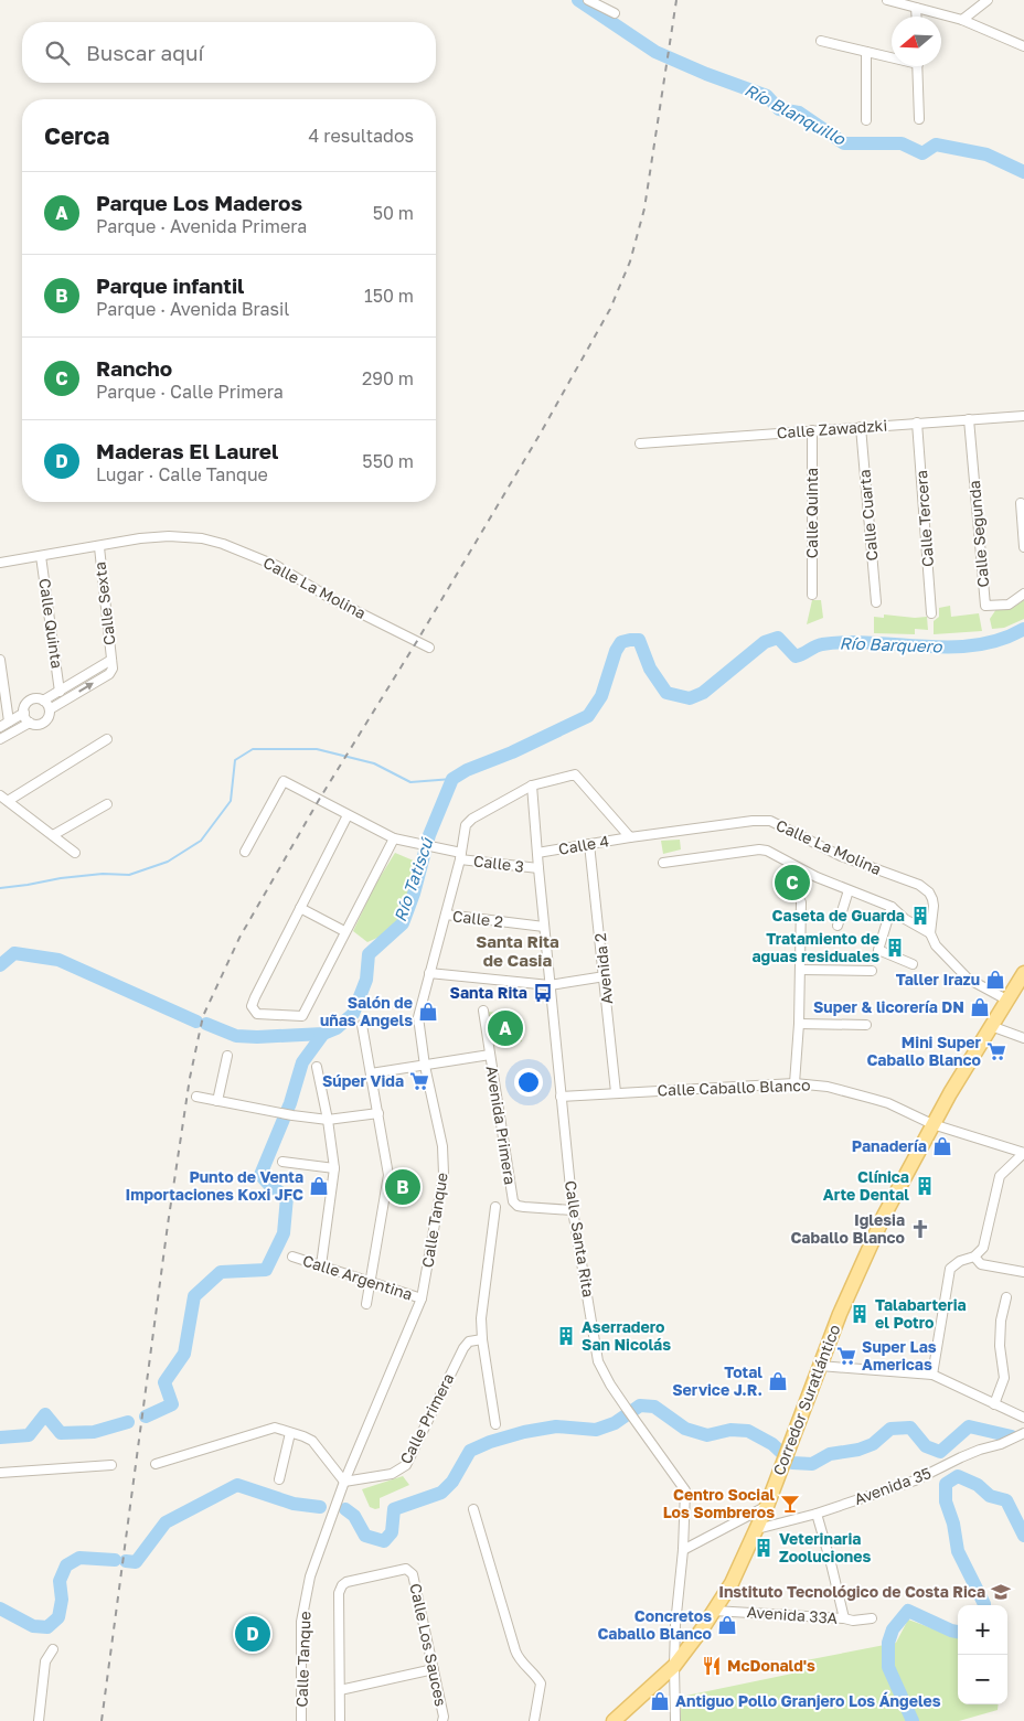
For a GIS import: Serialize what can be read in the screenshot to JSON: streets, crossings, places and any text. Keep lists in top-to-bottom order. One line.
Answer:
{"streets":{"main road":["Corredor Suratlántico"],"street":["Calle Zawadzki","Calle Quinta","Calle Cuarta","Calle Tercera","Calle Segunda","Calle La Molina","Calle Sexta","Calle 4","Calle 3","Calle 2","Avenida 2","Calle Caballo Blanco","Avenida Primera","Calle Tanque","Calle Santa Rita","Calle Argentina","Calle Primera","Avenida 35","Avenida 33A","Calle Los Sauces"]},"crossings":[["Calle Zawadzki","Calle Quinta"],["Calle Zawadzki","Calle Cuarta"],["Calle Zawadzki","Calle Tercera"],["Calle Zawadzki","Calle Segunda"],["Calle Quinta","Calle La Molina"],["Calle La Molina","Calle Sexta"],["Calle La Molina","Calle 4"],["Calle La Molina","Calle Tanque"],["Calle 4","Avenida 2"],["Calle 4","Calle Tanque"],["Calle 4","Calle Santa Rita"],["Calle 3","Calle Tanque"],["Calle 3","Calle Santa Rita"],["Calle 2","Calle Tanque"],["Calle 2","Calle Santa Rita"],["Avenida 2","Calle Caballo Blanco"],["Calle Caballo Blanco","Calle Santa Rita"],["Calle Caballo Blanco","Corredor Suratlántico"],["Avenida Primera","Calle Santa Rita"],["Avenida Primera","Calle Primera"],["Calle Tanque","Calle Santa Rita"],["Calle Tanque","Calle Argentina"],["Calle Tanque","Calle Primera"],["Calle Santa Rita","Corredor Suratlántico"],["Corredor Suratlántico","Avenida 35"],["Corredor Suratlántico","Avenida 33A"]],"districts":["Santa Rita de Casia"],"water":["Río Blanquillo","Río Barquero","Río Tatiscú"],"places":{"building":["Caseta de Guarda","Tratamiento de aguas residuales","Clínica Arte Dental","Talabarteria el Potro","Aserradero San Nicolás","Veterinaria Zooluciones"],"shop":["Taller Irazu","Super & licorería DN","Salón de uñas Angels","Panadería","Punto de Venta Importaciones Koxi JFC","Total Service J.R.","Concretos Caballo Blanco","Antiguo Pollo Granjero Los Ángeles"],"bus stop":["Santa Rita"],"supermarket":["Mini Super Caballo Blanco","Súper Vida","Super Las Americas"],"church":["Iglesia Caballo Blanco"],"bar":["Centro Social Los Sombreros"],"school or university":["Instituto Tecnológico de Costa Rica"],"restaurant":["McDonald's"]},"north":"left","page":{"search":"Buscar aquí","heading":["Cerca","4 resultados"],"list":[{"mark":"A","name":"Parque Los Maderos","note":"Parque · Avenida Primera","value":"50 m"},{"mark":"B","name":"Parque infantil","note":"Parque · Avenida Brasil","value":"150 m"},{"mark":"C","name":"Rancho","note":"Parque · Calle Primera","value":"290 m"},{"mark":"D","name":"Maderas El Laurel","note":"Lugar · Calle Tanque","value":"550 m"}],"pins":["C","A","B","D"],"map_buttons":["+","−"]}}
